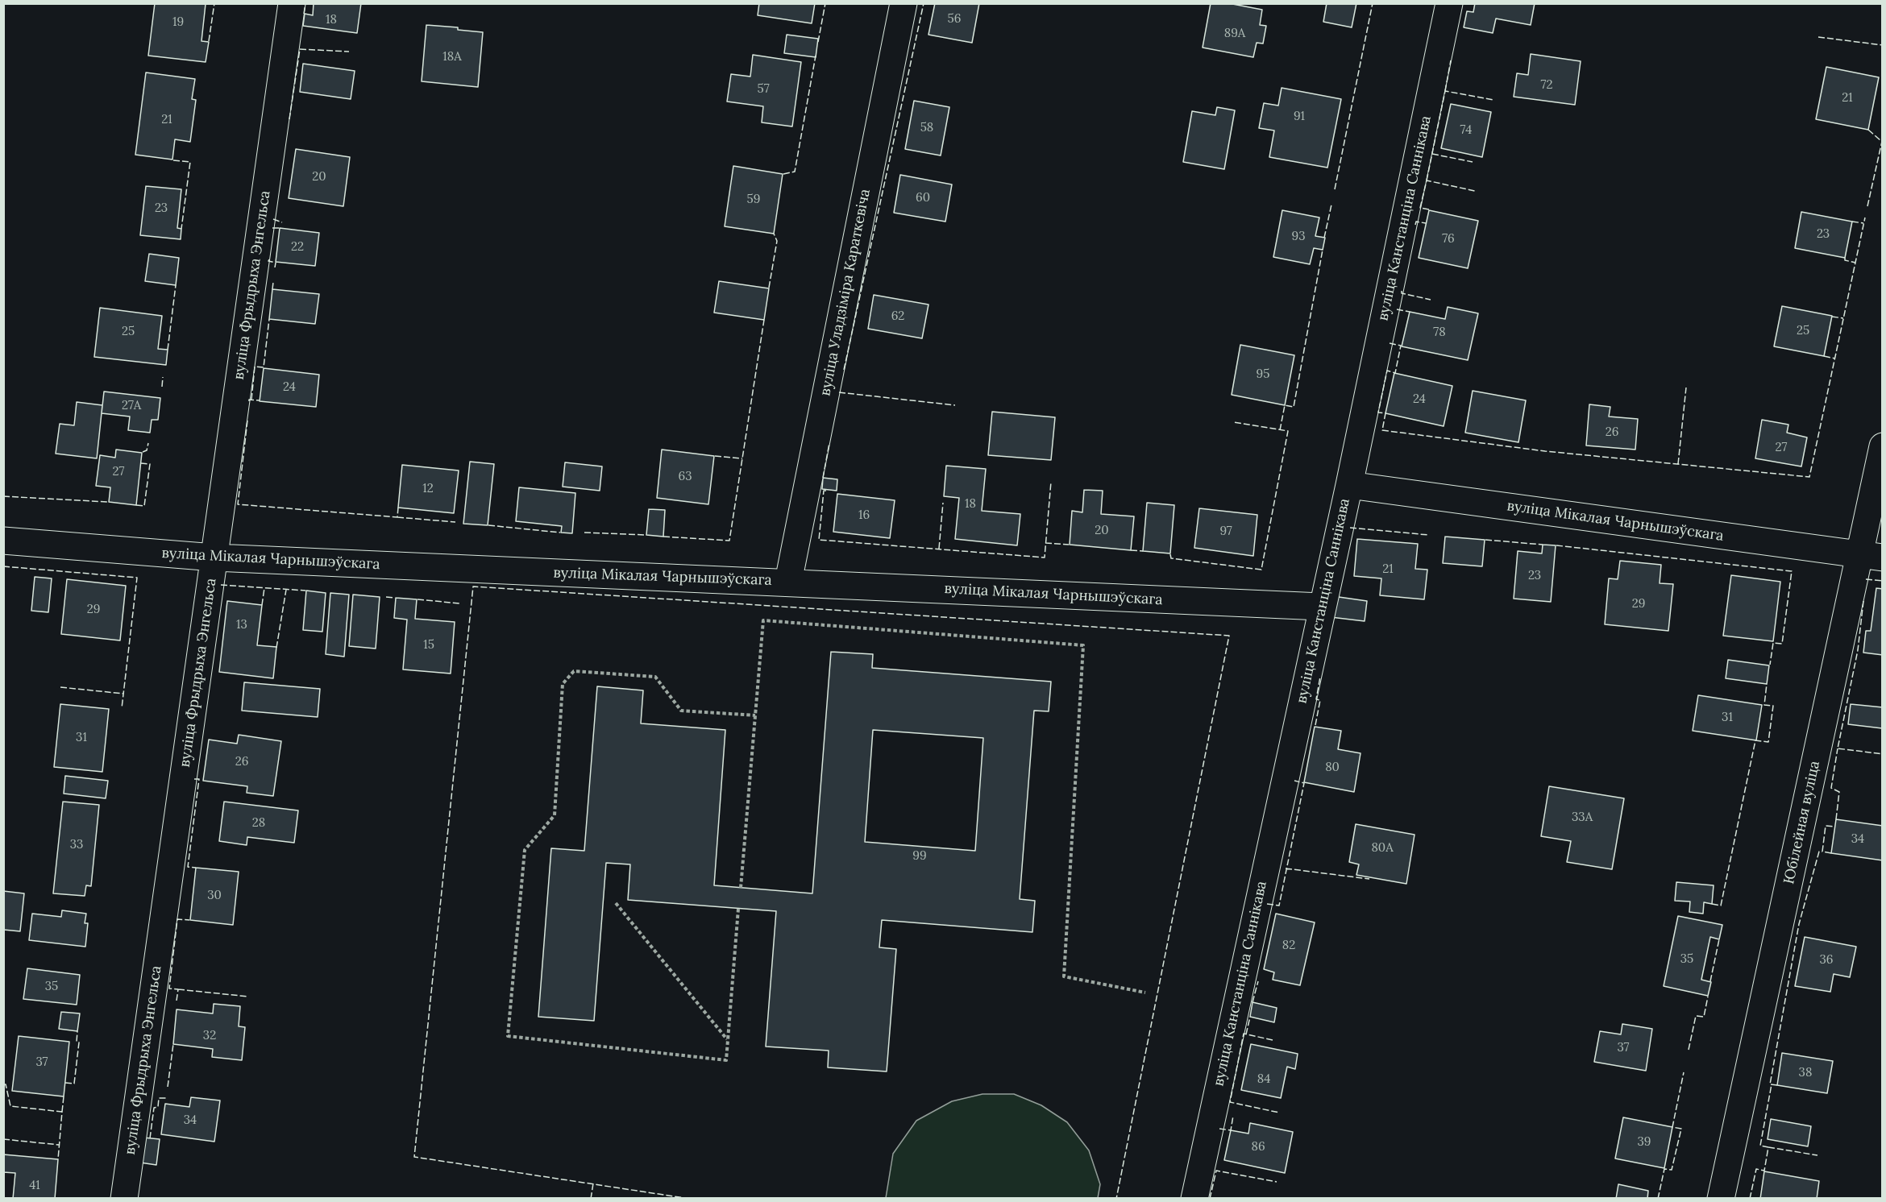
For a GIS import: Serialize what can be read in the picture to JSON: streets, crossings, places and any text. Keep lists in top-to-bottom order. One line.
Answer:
{"streets":{"street":["вуліца Канстанціна Саннікава","вуліца Фрыдрыха Энгельса","вуліца Уладзіміра Караткевіча","вуліца Мікалая Чарнышэўскага","Юбілейная вуліца"]},"crossings":[["вуліца Канстанціна Саннікава","вуліца Мікалая Чарнышэўскага"],["вуліца Фрыдрыха Энгельса","вуліца Мікалая Чарнышэўскага"],["вуліца Уладзіміра Караткевіча","вуліца Мікалая Чарнышэўскага"],["вуліца Мікалая Чарнышэўскага","Юбілейная вуліца"]],"house_numbers":["56","18","19","89А","18А","72","57","21","91","21","58","74","20","60","59","23","23","93","76","22","62","25","25","78","95","24","24","27А","26","27","27","63","12","18","16","20","97","21","23","29","29","13","15","31","31","26","80","33А","28","34","33","80А","99","30","82","35","36","35","32","37","37","38","84","34","39","86","41"]}
